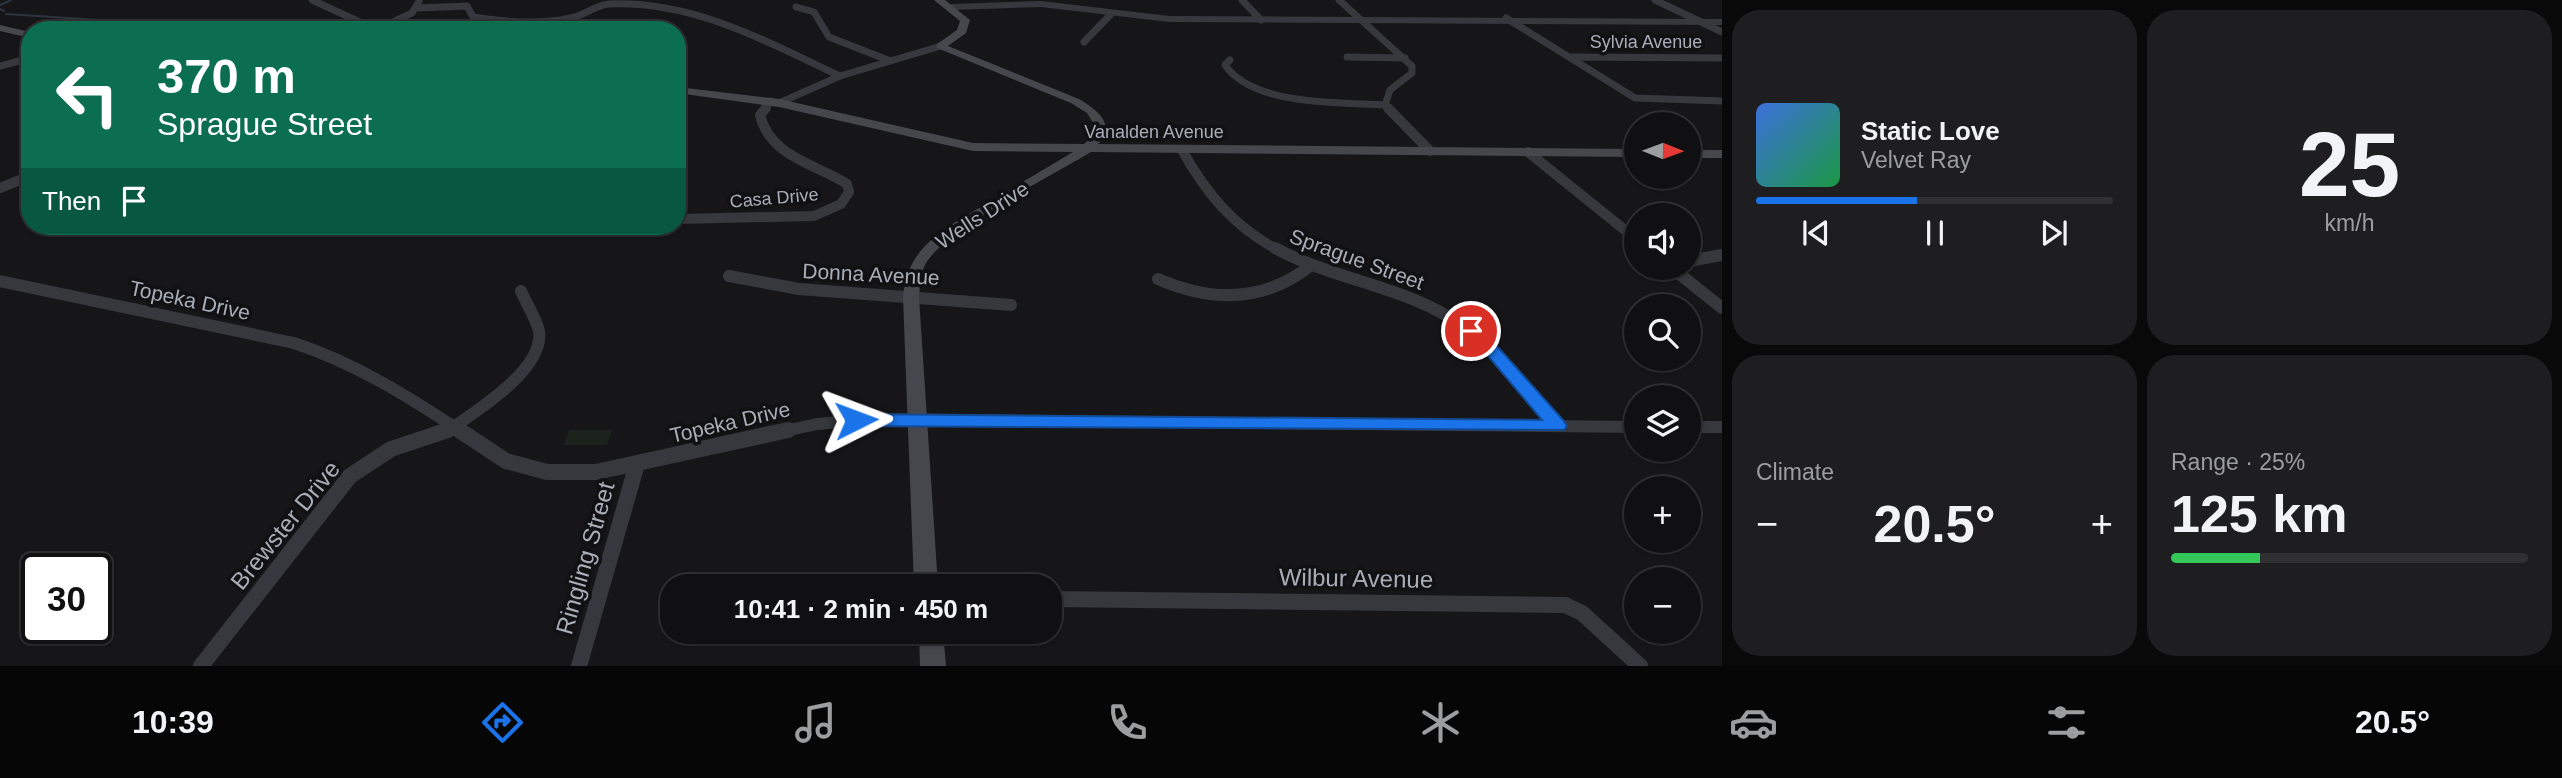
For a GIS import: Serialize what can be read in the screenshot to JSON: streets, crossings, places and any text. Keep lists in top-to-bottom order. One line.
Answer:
{"streets":{"main road":["Vanalden Avenue","Wells Drive"],"street":["Sylvia Avenue","Casa Drive","Sprague Street","Donna Avenue","Topeka Drive","Brewster Drive","Ringling Street","Wilbur Avenue"]},"crossings":[["Vanalden Avenue","Casa Drive"],["Vanalden Avenue","Wells Drive"],["Vanalden Avenue","Sprague Street"],["Wells Drive","Donna Avenue"],["Wells Drive","Topeka Drive"],["Sprague Street","Topeka Drive"],["Topeka Drive","Brewster Drive"],["Topeka Drive","Ringling Street"]],"north":"right","page":{"tile":[["25","km/h"],"Climate",["Range · 25%","125 km"]],"turn":["370 m","Sprague Street"],"song":["Static Love","Velvet Ray"],"map_buttons":["+","−"],"then":"Then","heat":["−","20.5°","+"],"limit":"30","trip":"10:41 · 2 min · 450 m","tabs":["10:39","20.5°"]}}
